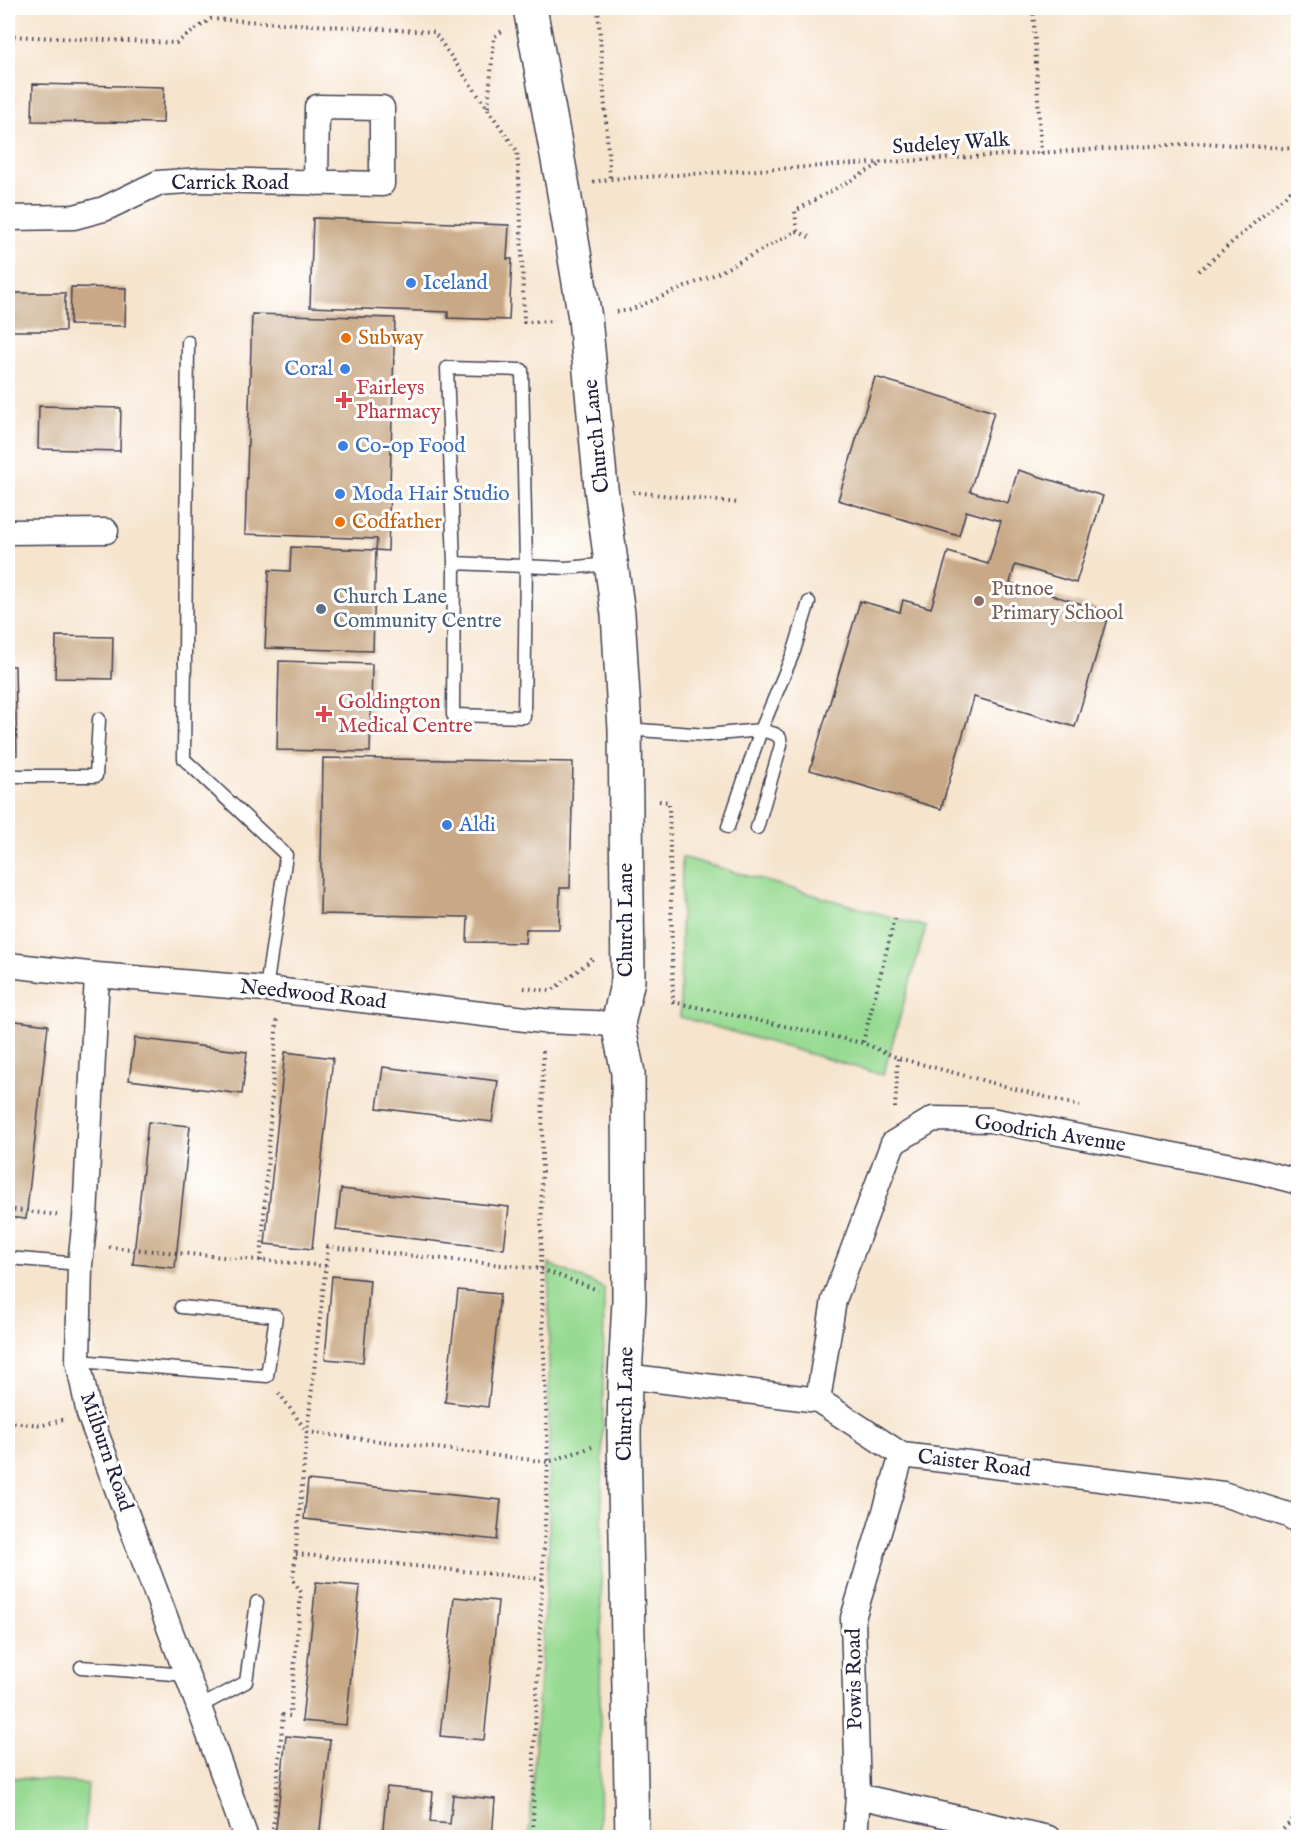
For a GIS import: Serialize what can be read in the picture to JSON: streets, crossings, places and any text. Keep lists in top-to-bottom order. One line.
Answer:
{"streets":{"street":["Carrick Road","Church Lane","Needwood Road","Goodrich Avenue","Milburn Road","Caister Road","Powis Road"],"path":["Sudeley Walk"]},"crossings":[["Church Lane","Needwood Road"],["Church Lane","Caister Road"],["Needwood Road","Milburn Road"],["Caister Road","Powis Road"]],"places":{"other":["Iceland","Subway","Coral","Co-op Food","Moda Hair Studio","Codfather","Putnoe Primary School","Church Lane Community Centre","Aldi"],"health":["Fairleys Pharmacy","Goldington Medical Centre"]}}
